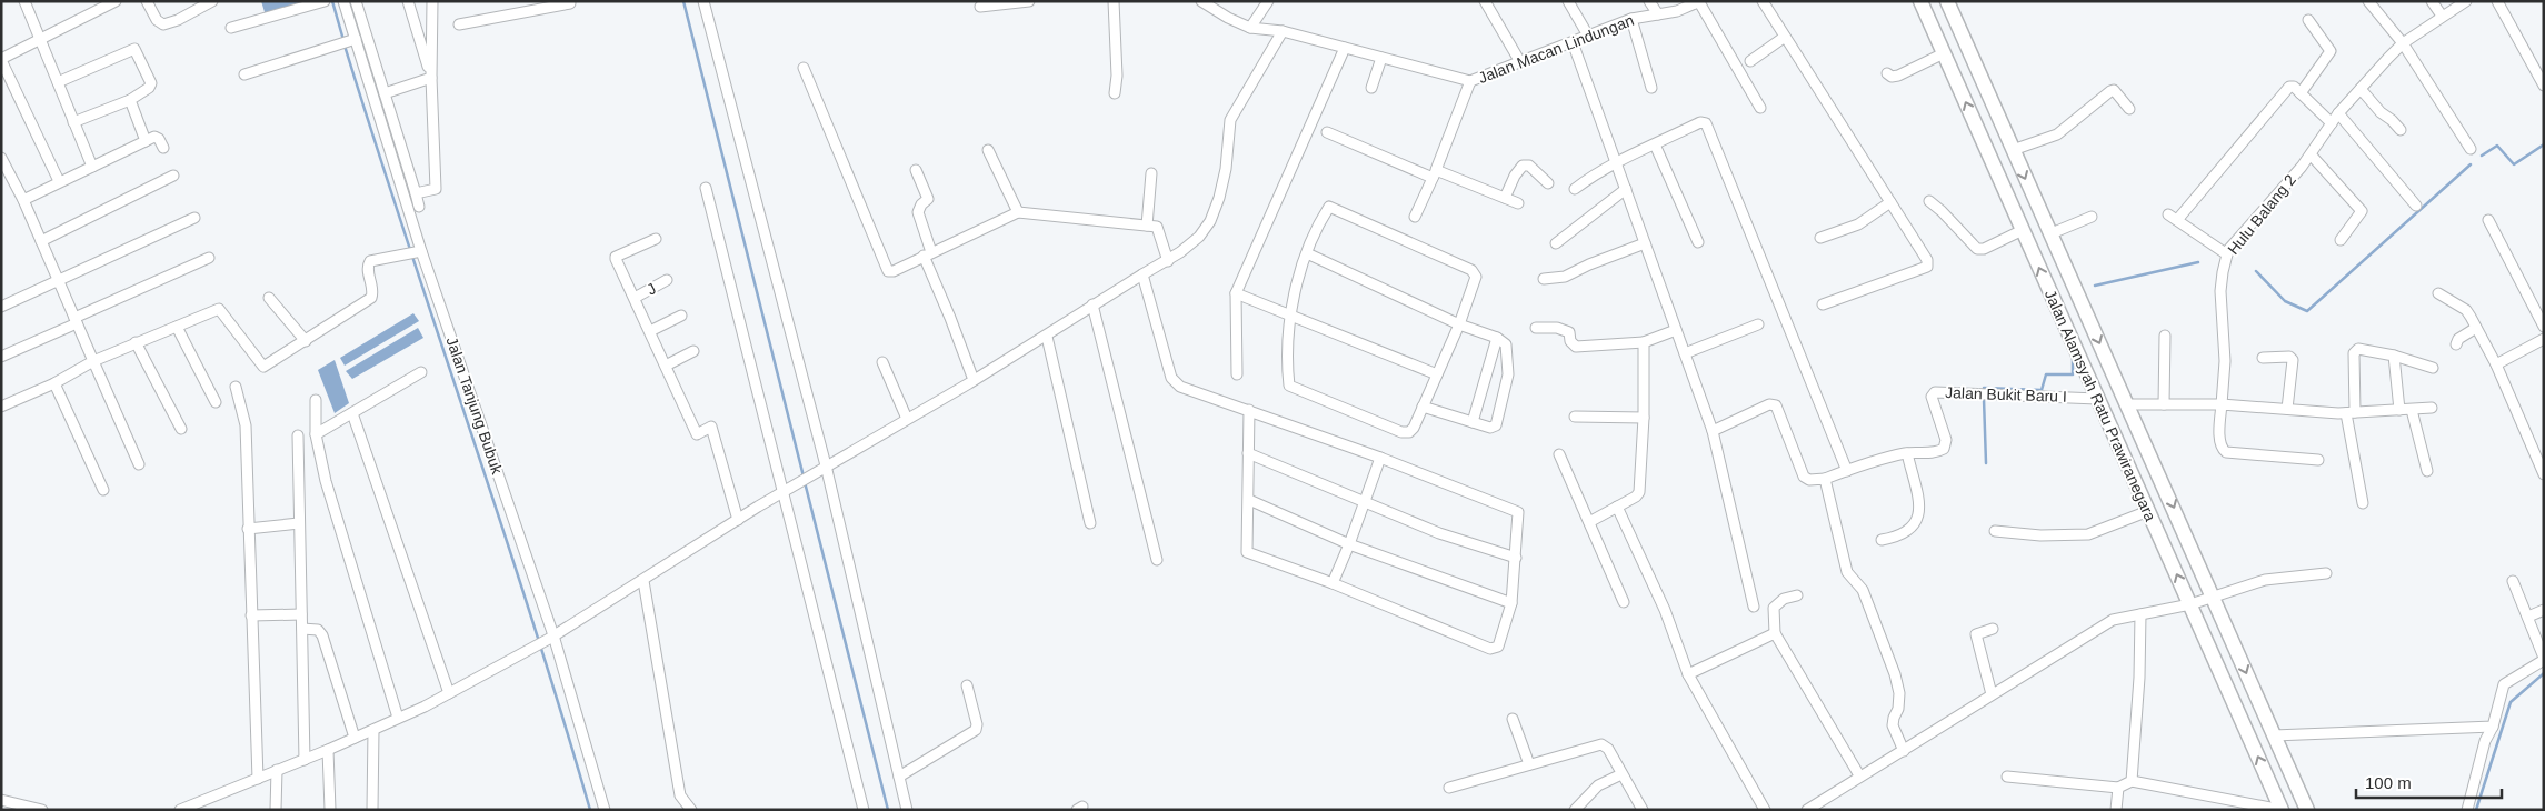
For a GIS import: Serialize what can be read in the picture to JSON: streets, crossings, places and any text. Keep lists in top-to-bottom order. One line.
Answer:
{"streets":{"highway":["Jalan Alamsyah Ratu Prawiranegara"],"street":["Jalan Macan Lindungan","Hulu Balang 2","J","Jalan Bukit Baru I","Jalan Tanjung Bubuk"]},"crossings":[["Jalan Bukit Baru I","Jalan Alamsyah Ratu Prawiranegara"]],"scale_bar":"100 m"}
